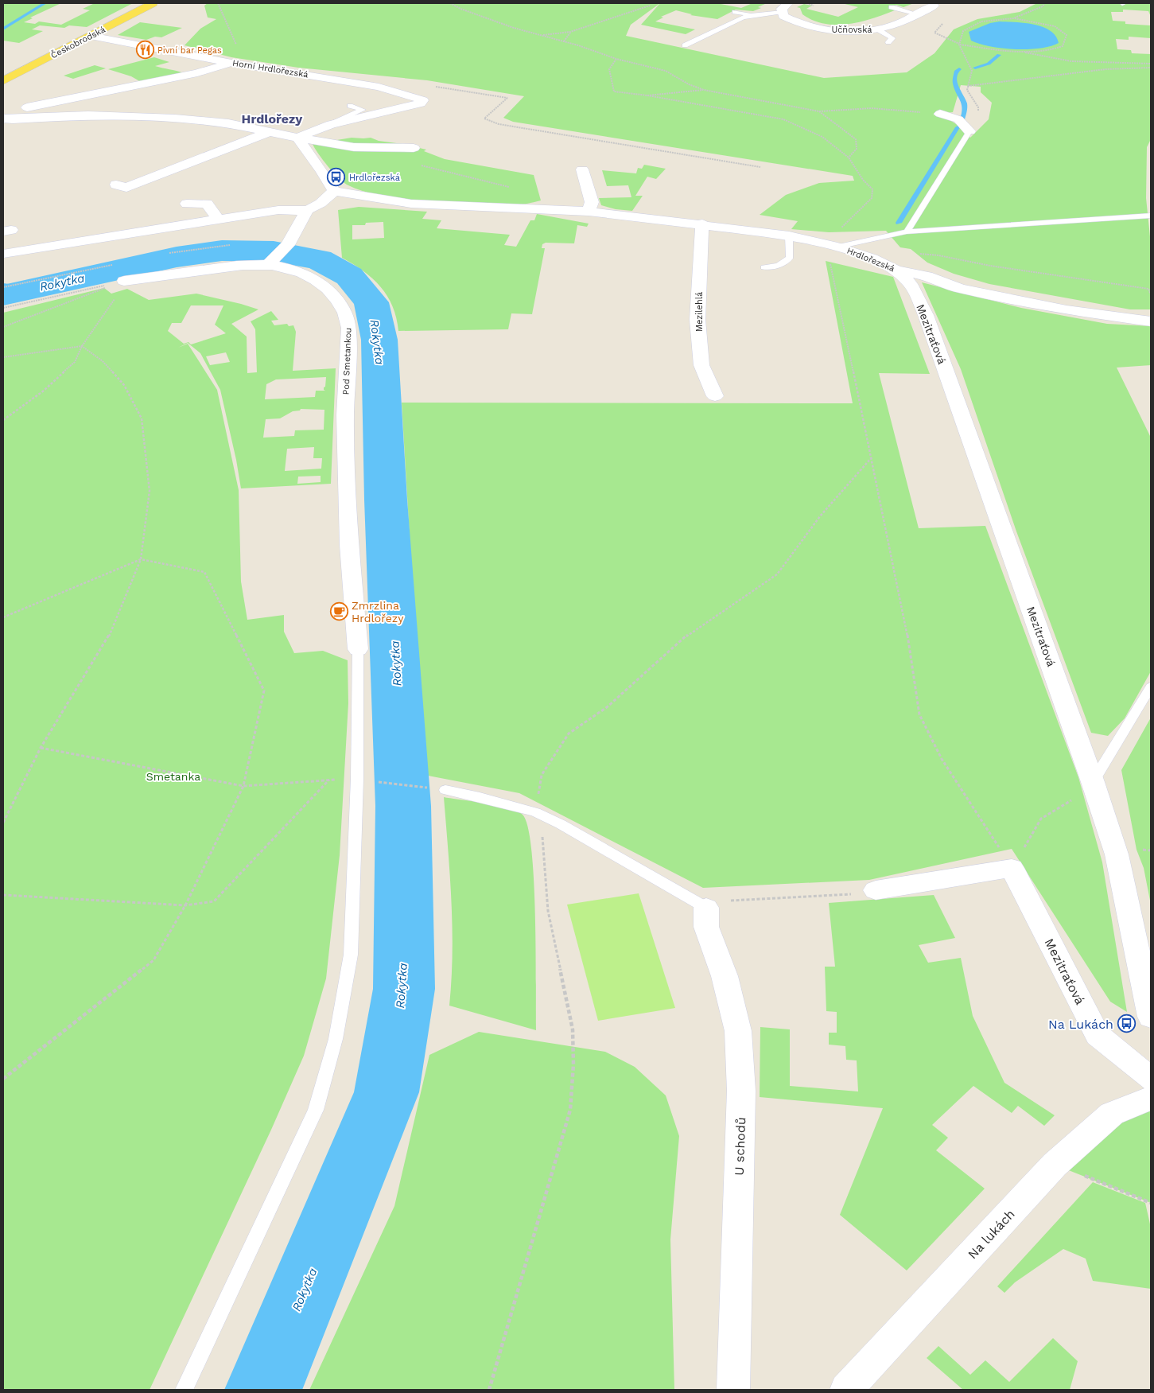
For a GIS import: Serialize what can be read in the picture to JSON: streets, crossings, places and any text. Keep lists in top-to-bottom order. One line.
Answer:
{"streets":{"main road":["Českobrodská"],"street":["Učňovská","Horní Hrdlořezská","Hrdlořezská","Mezilehlá","Mezitraťová","Pod Smetankou","U schodů","Na lukách"]},"crossings":[["Českobrodská","Horní Hrdlořezská"],["Hrdlořezská","Mezilehlá"],["Hrdlořezská","Mezitraťová"]],"districts":["Hrdlořezy"],"water":["Rokytka"],"parks":["Smetanka"],"places":{"restaurant":["Pivní bar Pegas"],"bus stop":["Hrdlořezská","Na Lukách"],"cafe":["Zmrzlina Hrdlořezy"]}}
